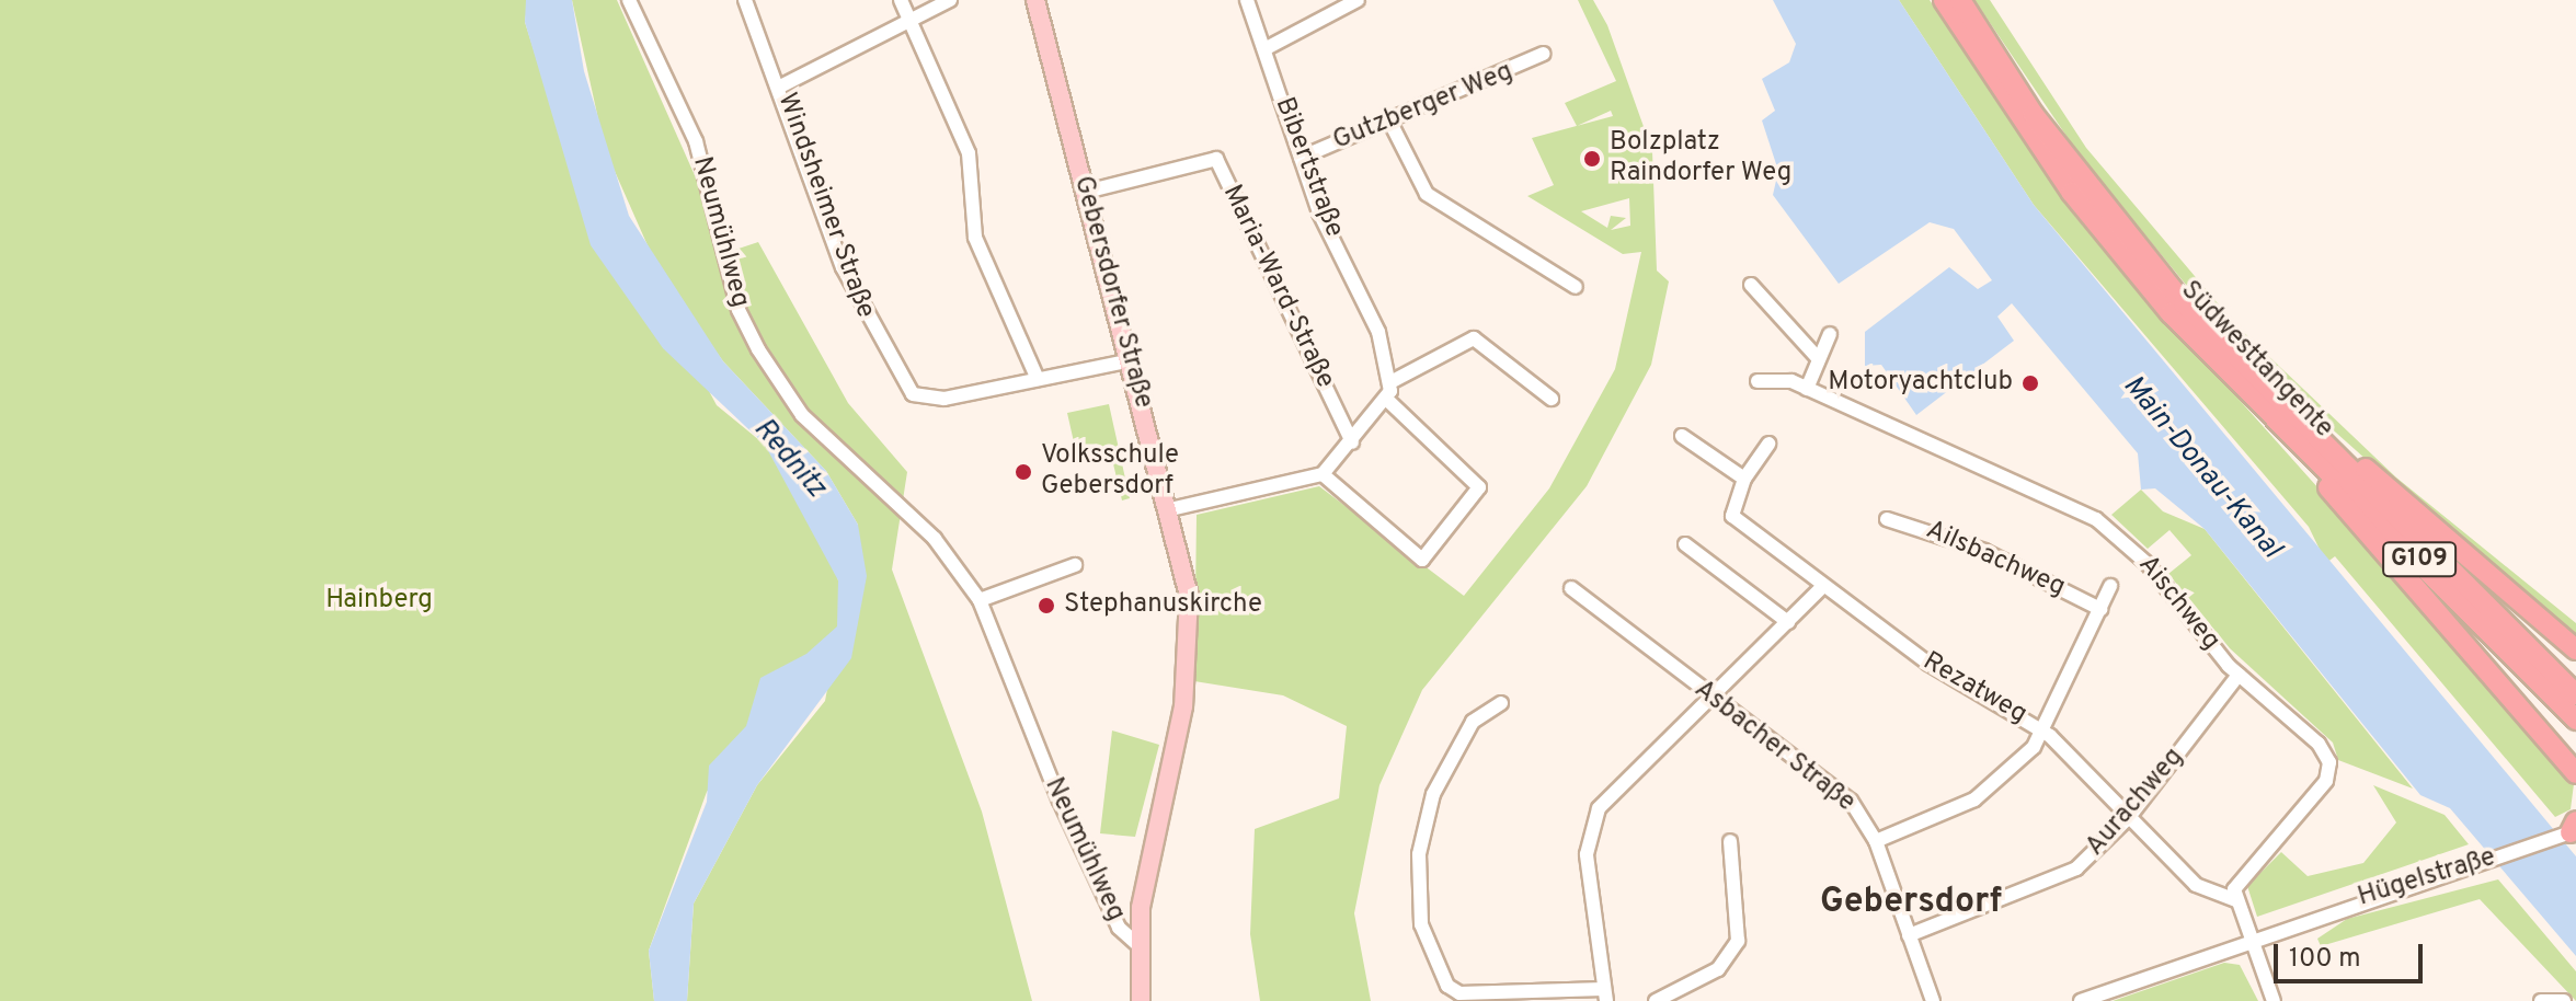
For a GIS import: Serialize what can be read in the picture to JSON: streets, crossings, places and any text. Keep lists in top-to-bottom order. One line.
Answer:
{"streets":{"highway":["Südwesttangente","G109"],"main road":["Gebersdorfer Straße"],"street":["Gutzberger Weg","Bibertstraße","Windsheimer Straße","Neumühlweg","Maria-Ward-Straße","Ailsbachweg","Aischweg","Rezatweg","Asbacher Straße","Aurachweg","Hügelstraße"]},"crossings":[["Gutzberger Weg","Bibertstraße"],["Windsheimer Straße","Gebersdorfer Straße"],["Neumühlweg","Gebersdorfer Straße"],["Maria-Ward-Straße","Gebersdorfer Straße"],["Aischweg","Rezatweg"],["Aischweg","Aurachweg"],["Rezatweg","Aurachweg"],["Asbacher Straße","Aurachweg"]],"districts":["Gebersdorf"],"water":["Rednitz","Main-Donau-Kanal"],"parks":["Hainberg"],"places":["Bolzplatz Raindorfer Weg","Motoryachtclub","Volksschule Gebersdorf","Stephanuskirche"],"scale_bar":"100 m"}
